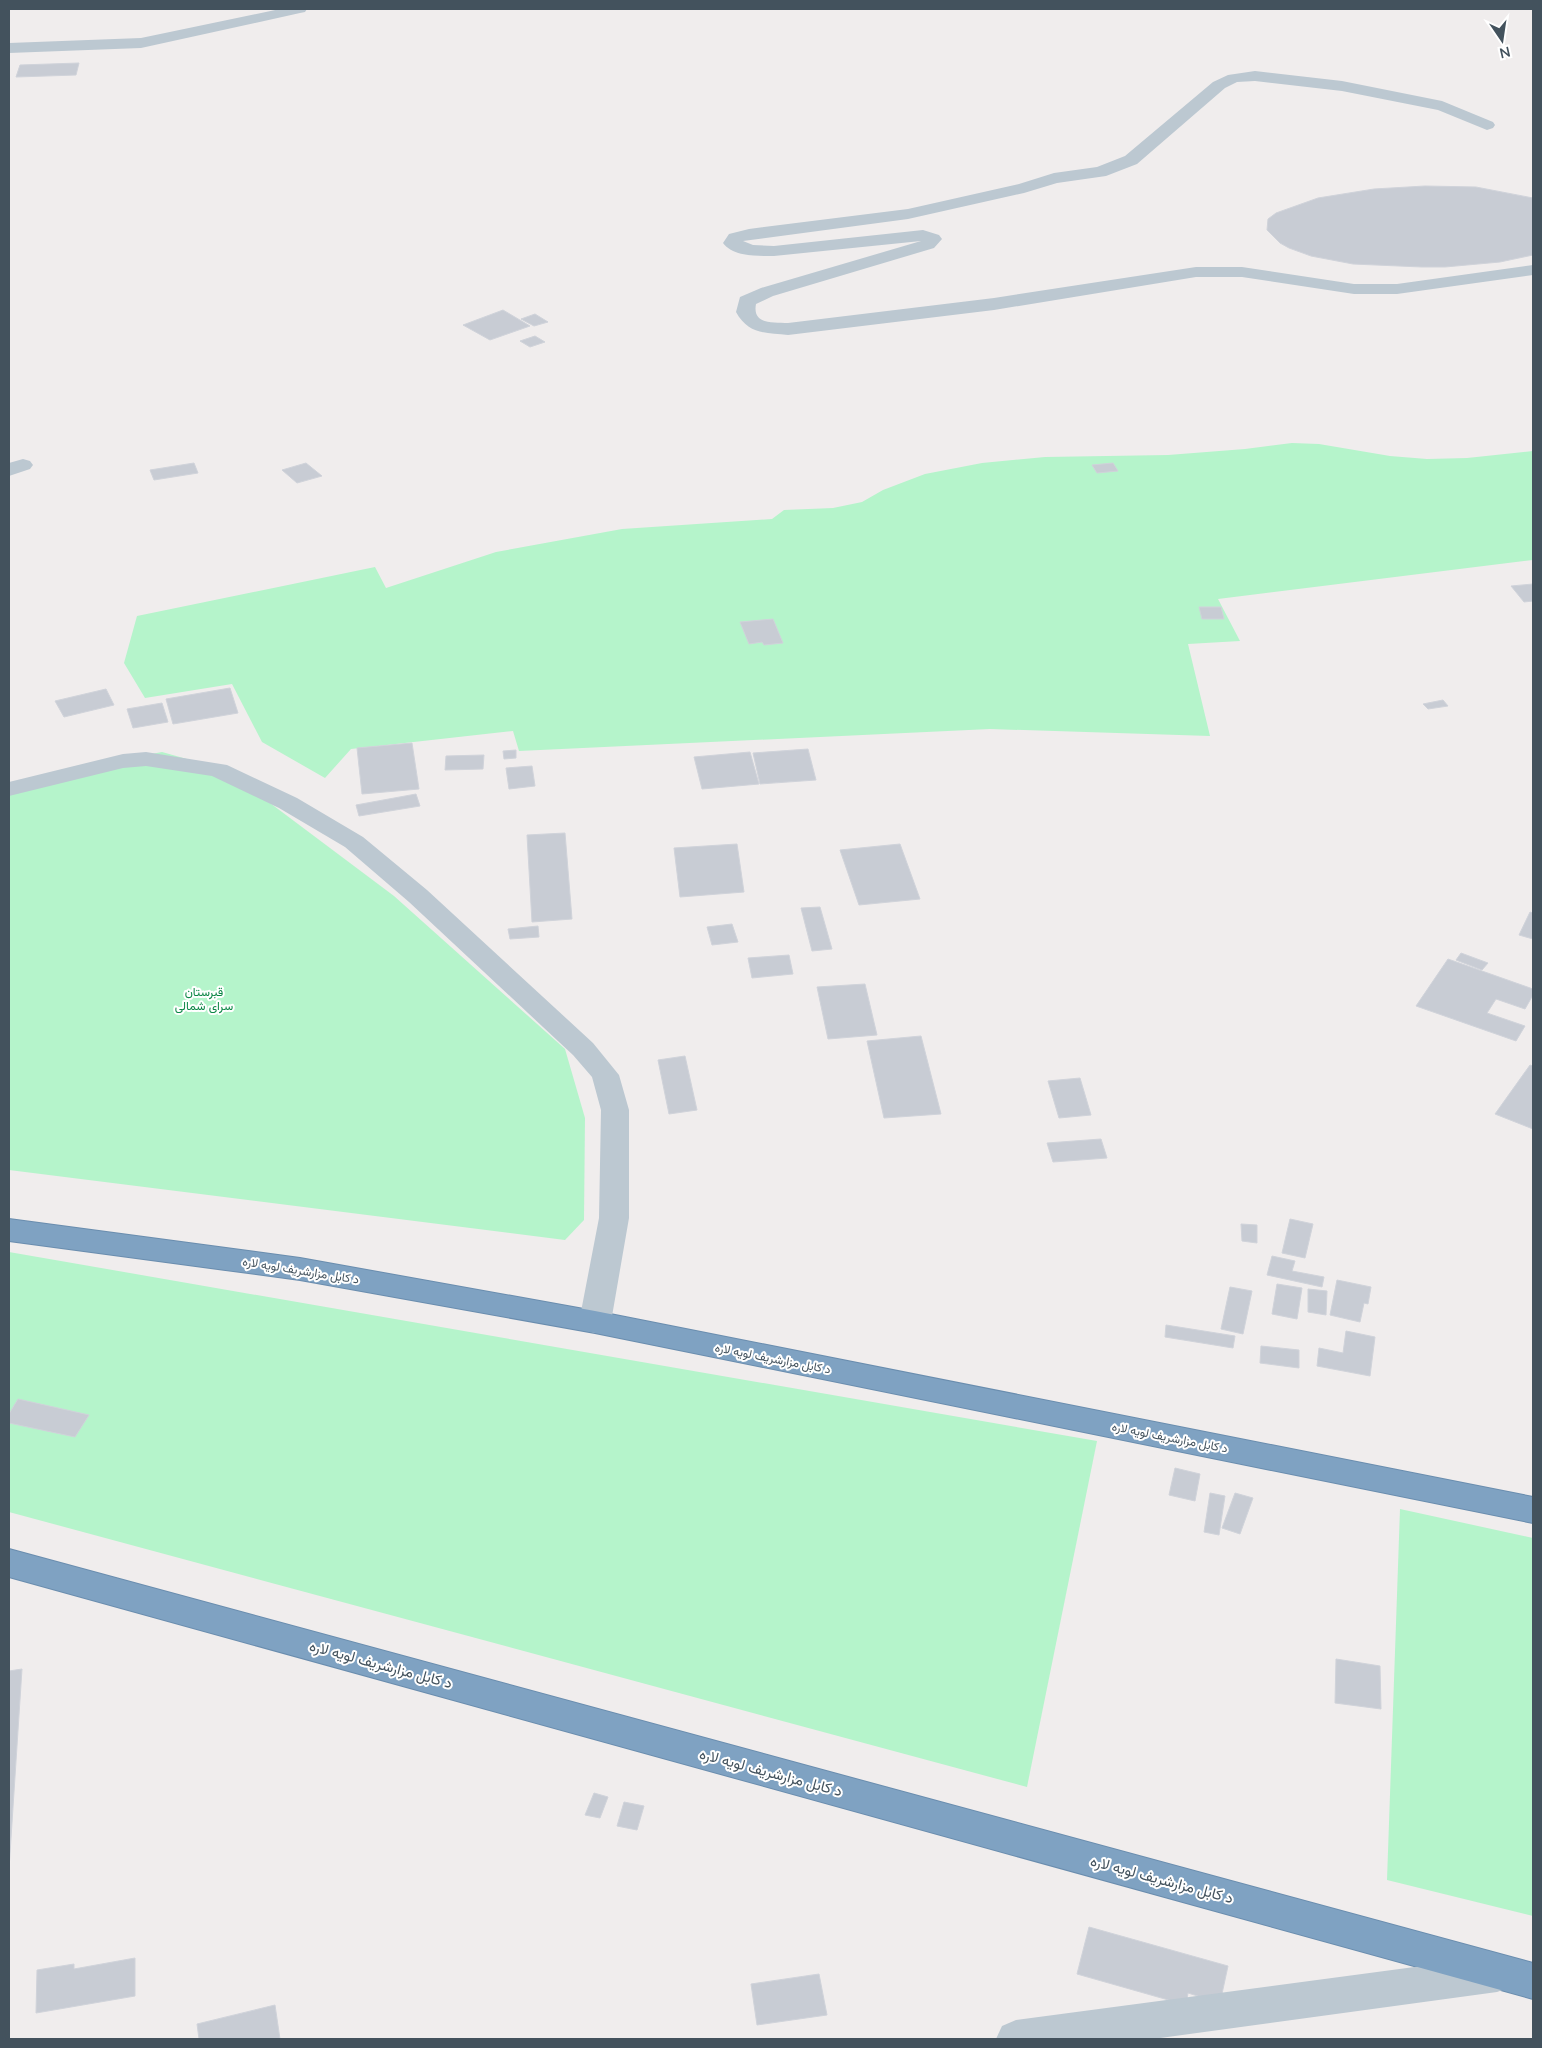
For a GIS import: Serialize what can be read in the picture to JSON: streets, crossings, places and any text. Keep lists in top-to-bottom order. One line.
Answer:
{"streets":{"highway":["د کابل مزارشریف لویه لاره"]},"parks":["قبرستان سرای شمالی"],"north":"bottom"}
